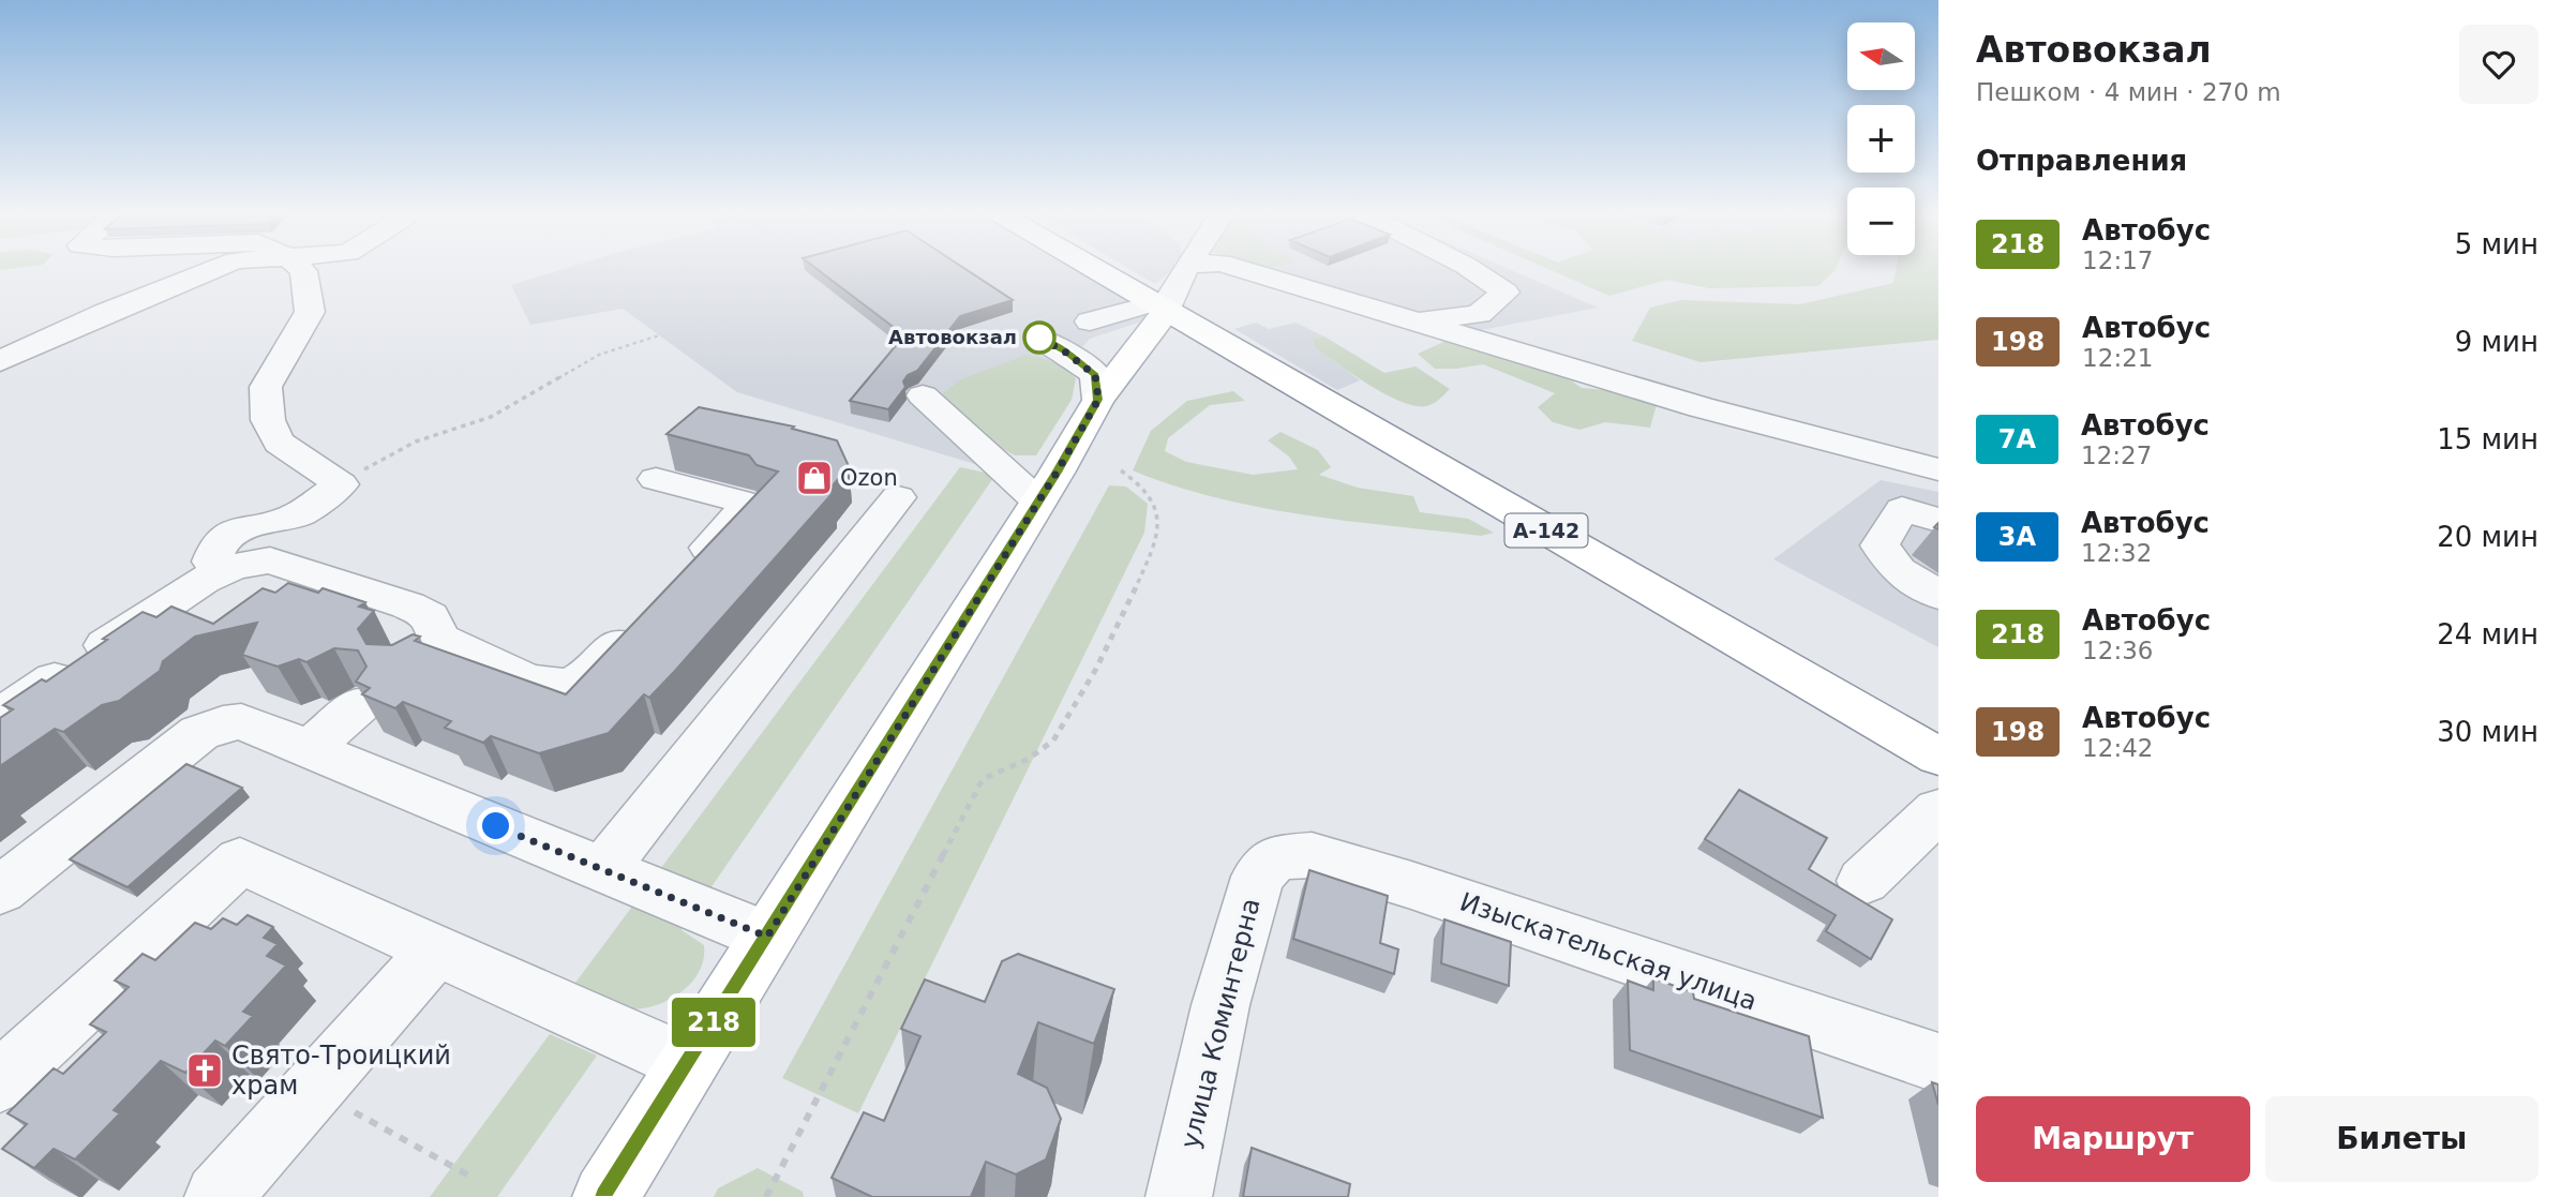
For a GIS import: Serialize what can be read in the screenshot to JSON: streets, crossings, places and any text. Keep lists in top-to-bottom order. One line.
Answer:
{"streets":{"main road":["А-142"],"street":["Изыскательская улица","улица Коминтерна"]},"crossings":[["Изыскательская улица","улица Коминтерна"]],"places":{"other":["Автовокзал"],"shop":["Ozon"],"church":["Свято-Троицкий храм"]},"lines":["bus line 218"],"north":"left","page":{"on_map":"218","heading":[["Автовокзал","Пешком · 4 мин · 270 m"],"Отправления"],"map_buttons":["+","−"],"list":[{"mark":"218","name":"Автобус","note":"12:17","value":"5 мин"},{"mark":"198","name":"Автобус","note":"12:21","value":"9 мин"},{"mark":"7А","name":"Автобус","note":"12:27","value":"15 мин"},{"mark":"3А","name":"Автобус","note":"12:32","value":"20 мин"},{"mark":"218","name":"Автобус","note":"12:36","value":"24 мин"},{"mark":"198","name":"Автобус","note":"12:42","value":"30 мин"}],"buttons":["Маршрут","Билеты"]}}
